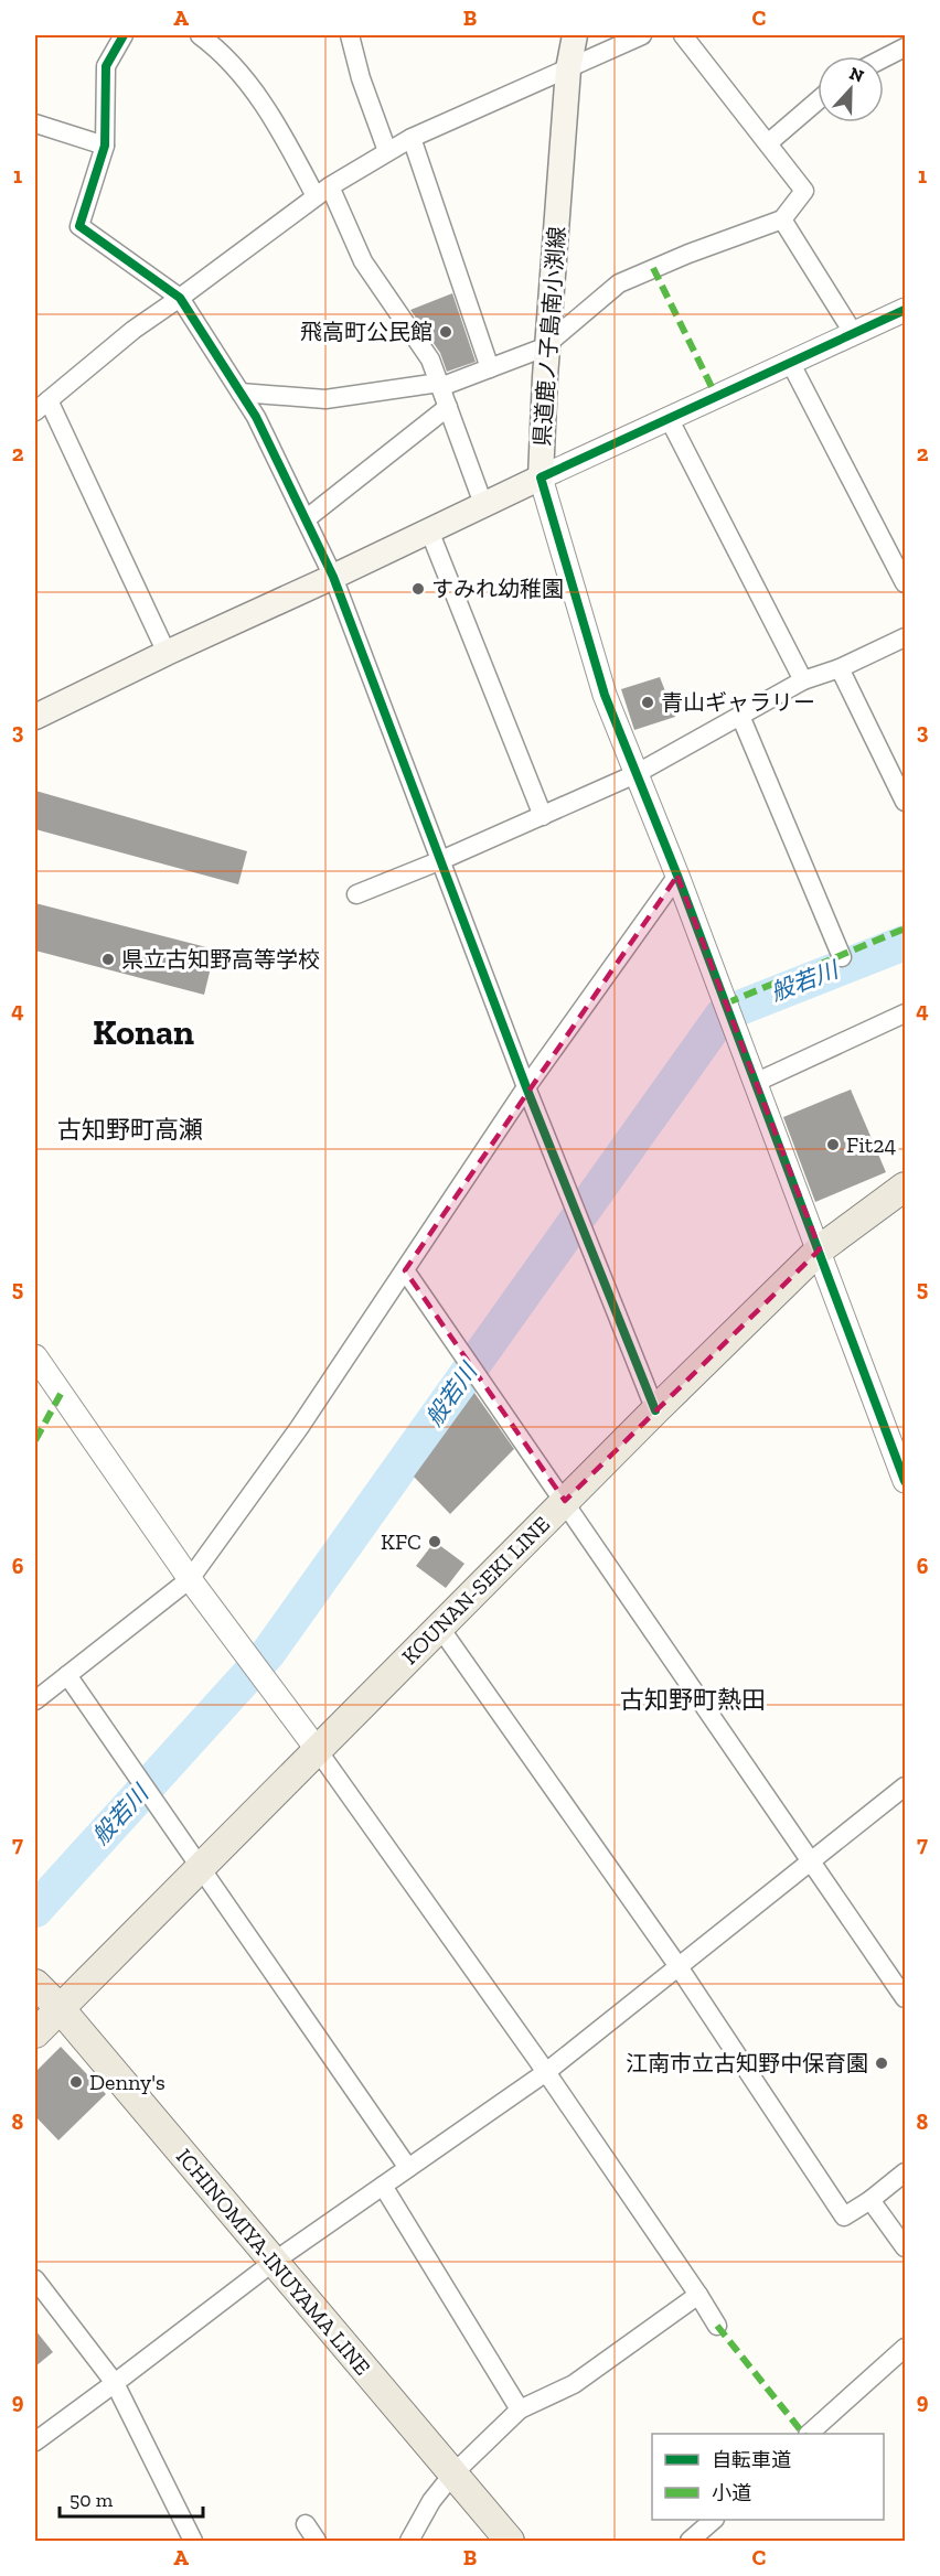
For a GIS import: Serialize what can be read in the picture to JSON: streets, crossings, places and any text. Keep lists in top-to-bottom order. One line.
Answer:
{"streets":{"main road":["県道鹿ノ子島南小渕線","KOUNAN-SEKI LINE","ICHINOMIYA-INUYAMA LINE"]},"crossings":[["KOUNAN-SEKI LINE","ICHINOMIYA-INUYAMA LINE"]],"districts":["Konan","古知野町高瀬","古知野町熱田"],"water":["般若川"],"places":["飛高町公民館","すみれ幼稚園","青山ギャラリー","県立古知野高等学校","Fit24","KFC","江南市立古知野中保育園","Denny's"],"legend":["自転車道","小道"],"scale_bar":"50 m","north":"top","grid":{"columns":["A","B","C"],"rows":["1","2","3","4","5","6","7","8","9"]}}
